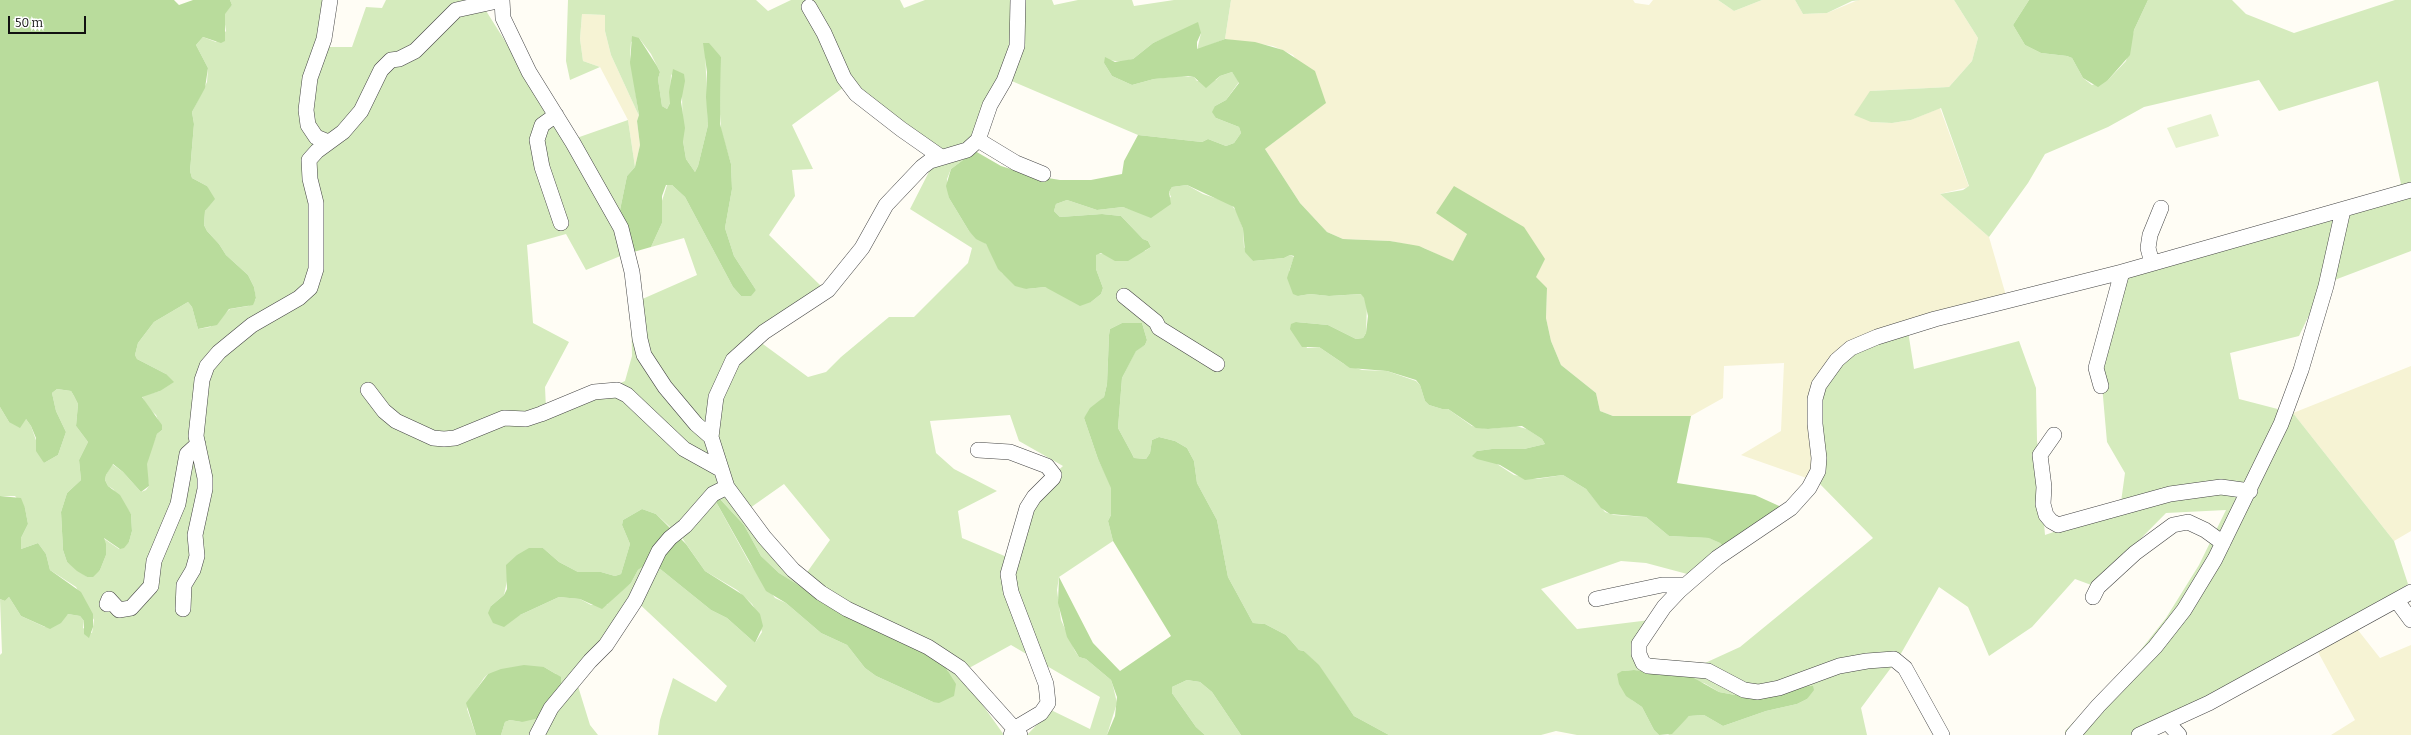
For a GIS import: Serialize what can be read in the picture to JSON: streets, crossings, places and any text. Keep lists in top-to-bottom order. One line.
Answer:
{"scale_bar":"50 m"}
